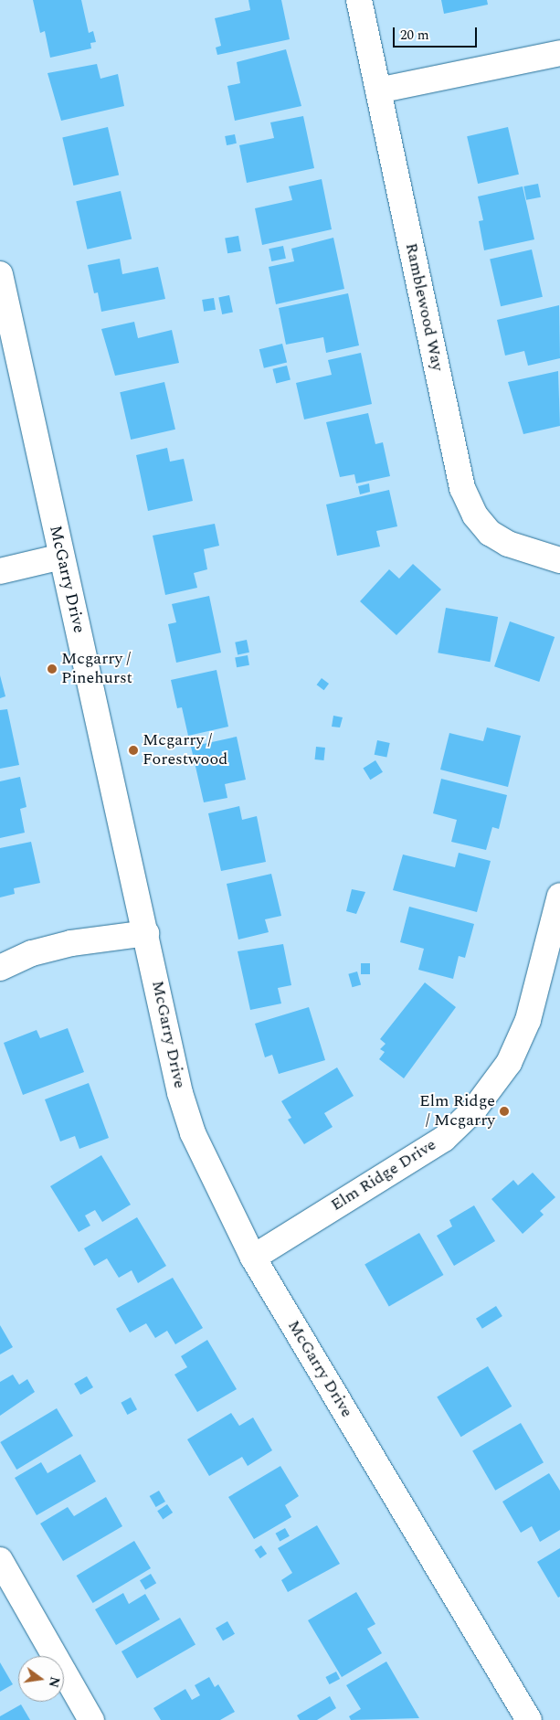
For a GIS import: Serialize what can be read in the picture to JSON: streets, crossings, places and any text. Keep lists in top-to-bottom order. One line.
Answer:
{"streets":{"street":["Ramblewood Way","McGarry Drive","Elm Ridge Drive"]},"crossings":[["McGarry Drive","Elm Ridge Drive"]],"places":["Mcgarry / Pinehurst","Mcgarry / Forestwood","Elm Ridge / Mcgarry"],"scale_bar":"20 m","north":"right"}
